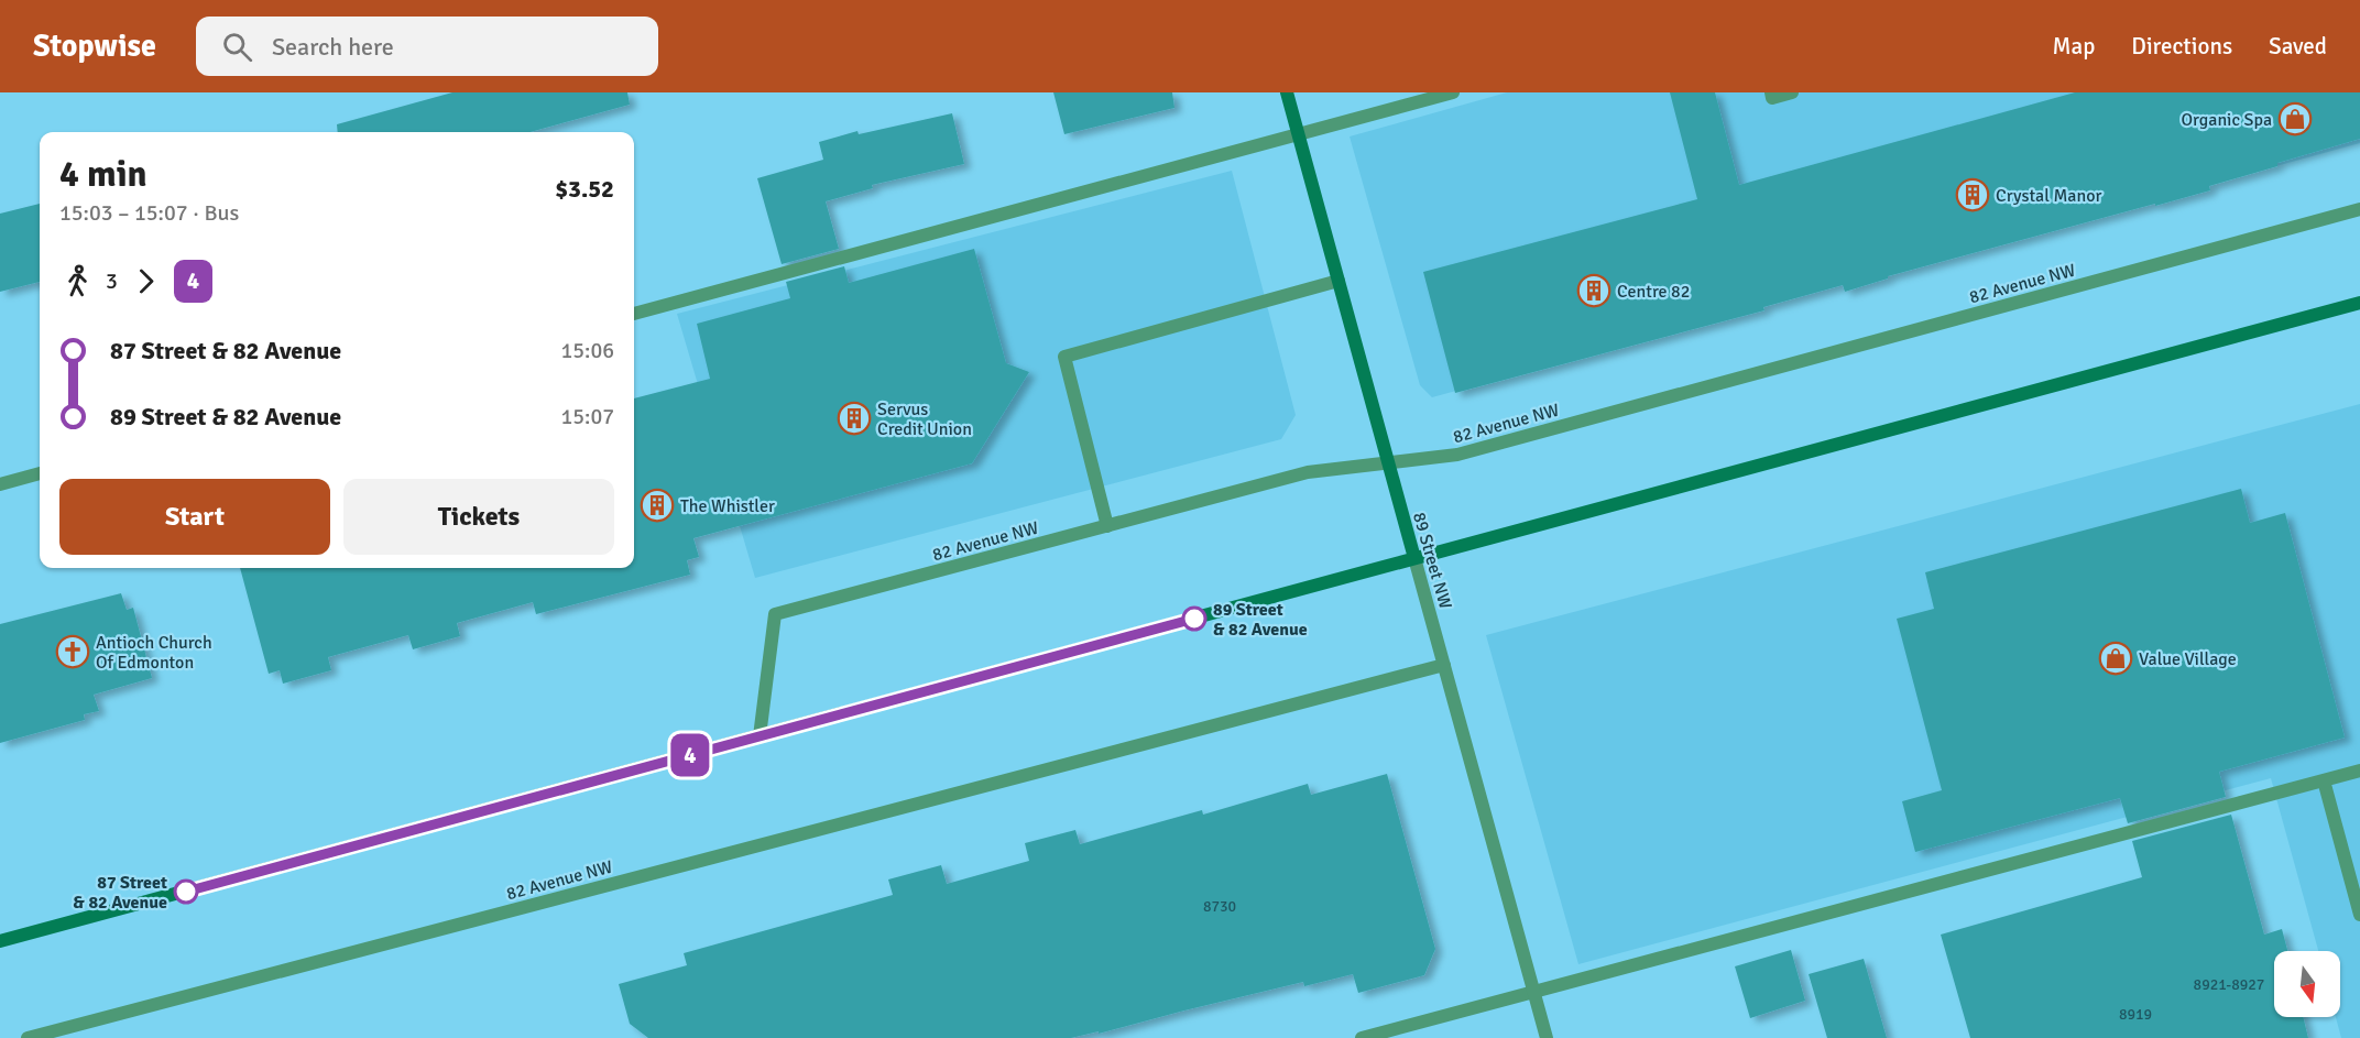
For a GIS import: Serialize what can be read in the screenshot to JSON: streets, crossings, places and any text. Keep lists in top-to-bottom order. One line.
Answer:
{"streets":{"main road":["89 Street NW"],"street":["82 Avenue NW"]},"crossings":[["82 Avenue NW","89 Street NW"]],"places":{"shop":["Organic Spa","Value Village"],"building":["Crystal Manor","Centre 82","Servus Credit Union","The Whistler"],"other":["89 Street & 82 Avenue","87 Street & 82 Avenue"],"church":["Antioch Church Of Edmonton"]},"lines":["bus line 4"],"house_numbers":["8730","8921-8927","8919"],"north":"bottom","page":{"header":"Stopwise","search":"Search here","nav":["Map","Directions","Saved"],"on_map":"4","heading":["4 min","15:03 – 15:07 · Bus","$3.52"],"legs":["3","4"],"list":[{"name":"87 Street & 82 Avenue","value":"15:06"},{"name":"89 Street & 82 Avenue","value":"15:07"}],"buttons":["Start","Tickets"]}}
